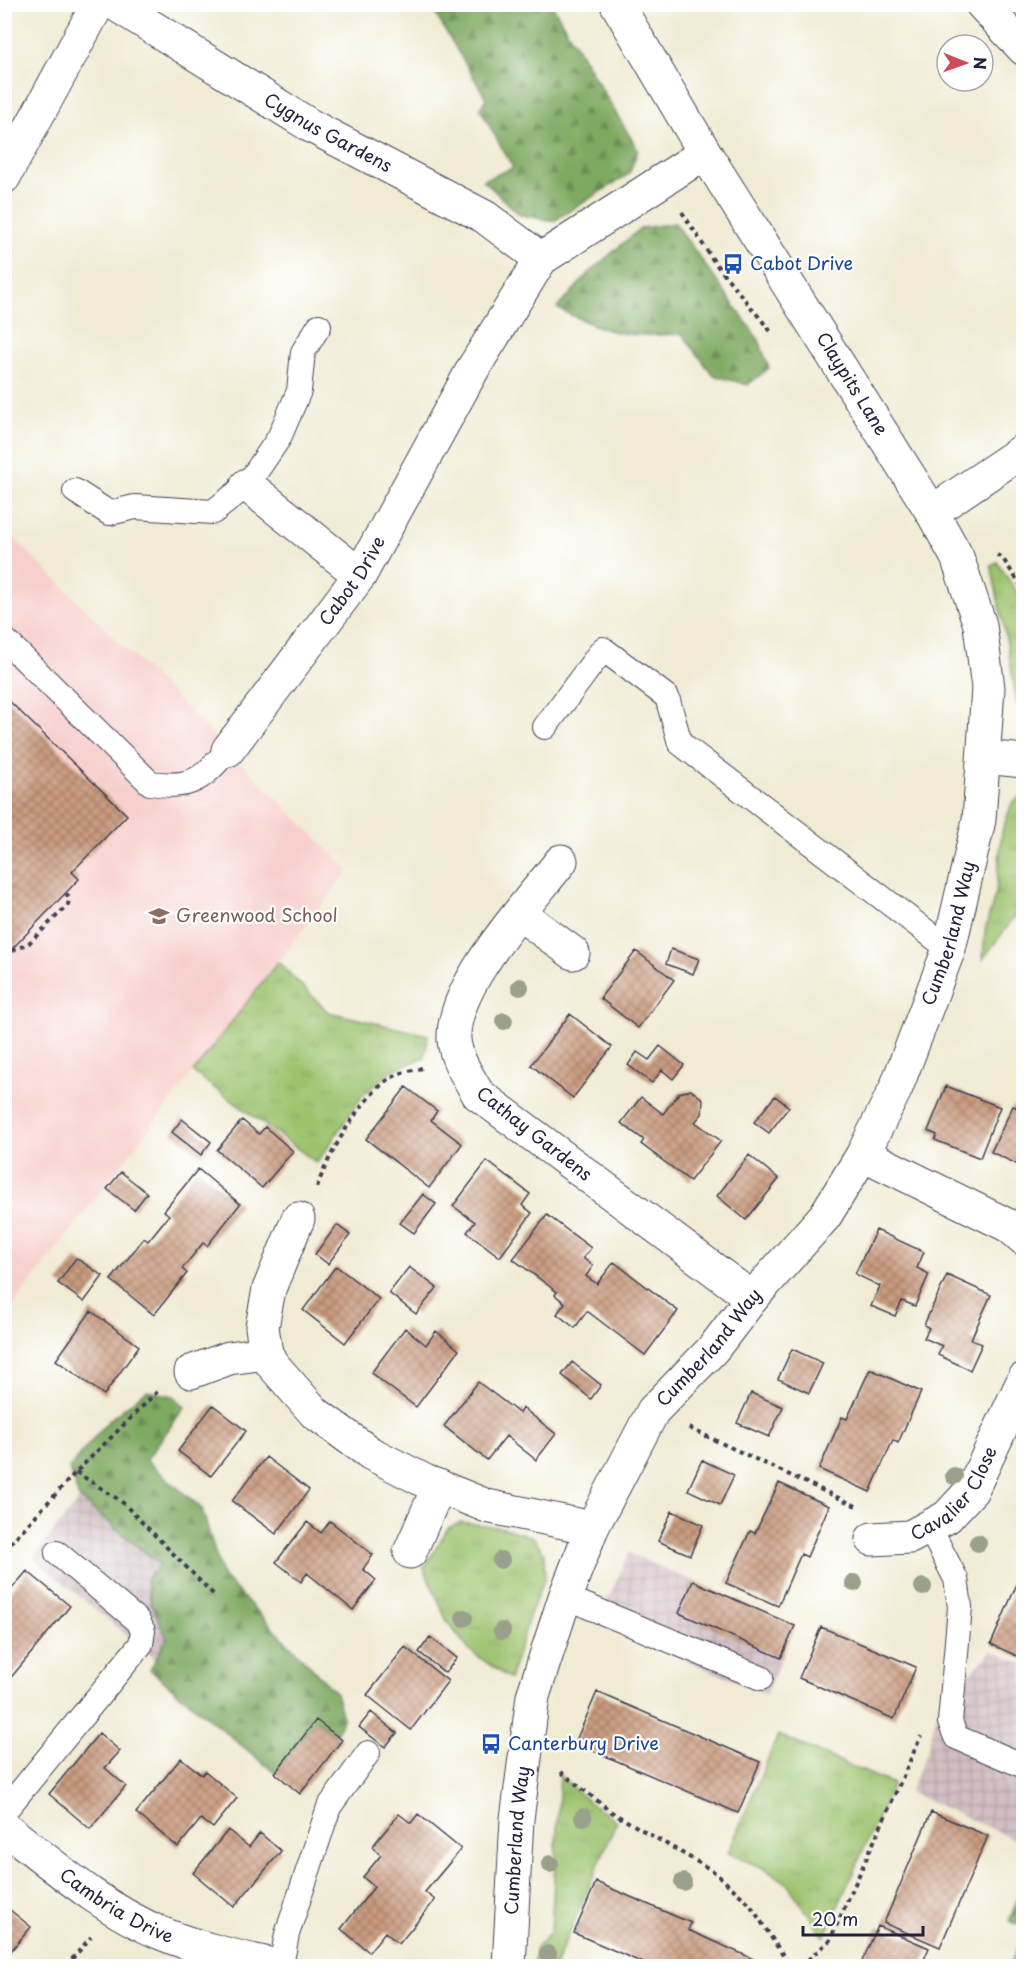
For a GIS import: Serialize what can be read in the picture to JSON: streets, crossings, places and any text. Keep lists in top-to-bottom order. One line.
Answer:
{"streets":{"street":["Cygnus Gardens","Claypits Lane","Cabot Drive","Cumberland Way","Cathay Gardens","Cavalier Close","Cambria Drive"]},"crossings":[["Cygnus Gardens","Cabot Drive"],["Claypits Lane","Cabot Drive"],["Claypits Lane","Cumberland Way"],["Cumberland Way","Cathay Gardens"]],"places":{"bus stop":["Cabot Drive","Canterbury Drive"],"school or university":["Greenwood School"]},"scale_bar":"20 m","north":"right"}
